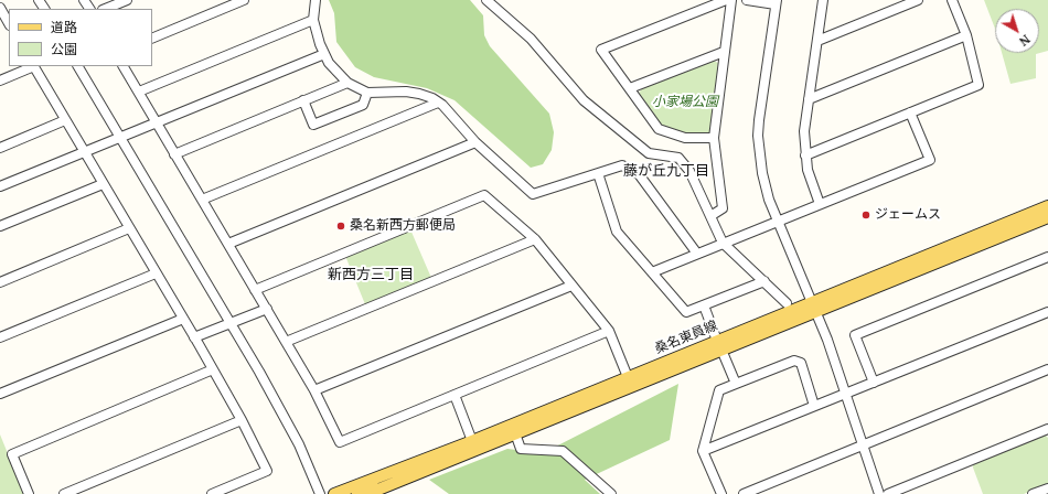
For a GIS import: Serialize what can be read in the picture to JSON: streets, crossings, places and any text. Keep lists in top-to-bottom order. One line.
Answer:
{"streets":{"main road":["桑名東員線"]},"districts":["藤が丘九丁目","新西方三丁目"],"parks":["小家場公園"],"places":["ジェームス","桑名新西方郵便局"],"legend":["道路","公園"],"north":"bottom right"}
